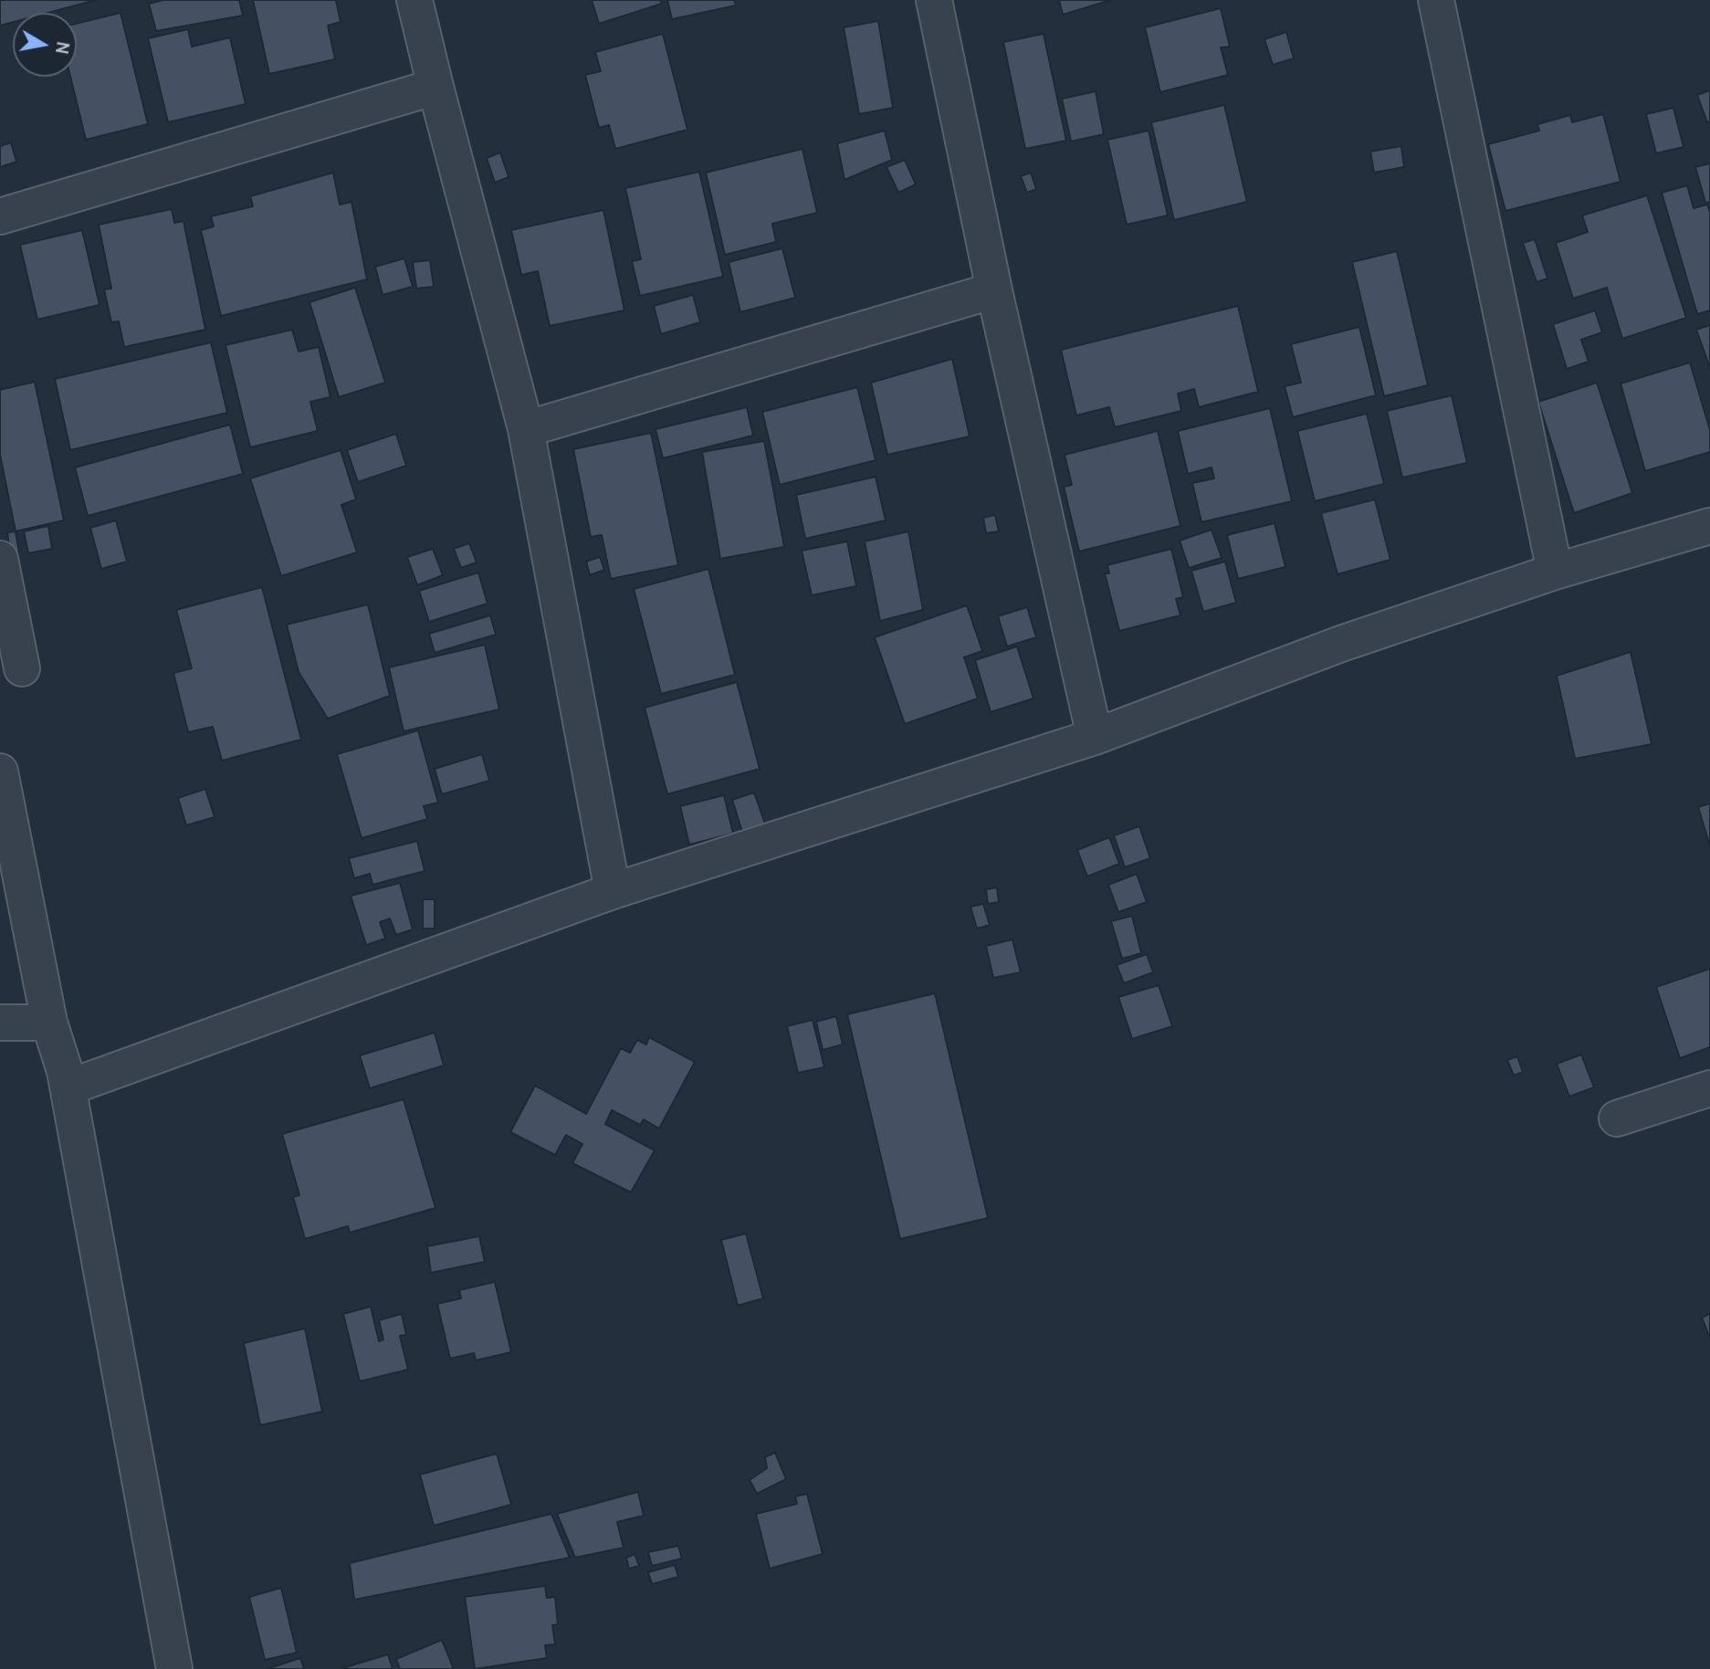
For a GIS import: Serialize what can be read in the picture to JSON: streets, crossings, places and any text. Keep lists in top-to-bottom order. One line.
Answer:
{"north":"right"}
